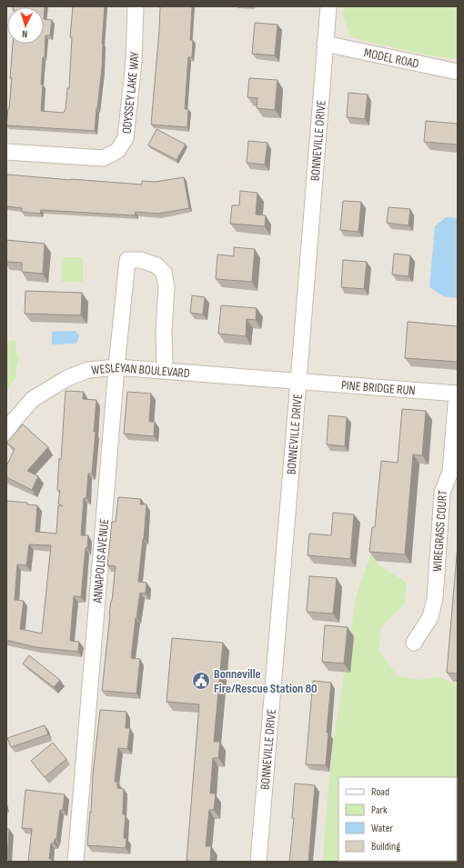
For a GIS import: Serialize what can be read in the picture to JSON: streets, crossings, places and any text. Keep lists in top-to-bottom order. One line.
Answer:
{"streets":{"street":["MODEL ROAD","ODYSSEY LAKE WAY","BONNEVILLE DRIVE","WESLEYAN BOULEVARD","PINE BRIDGE RUN","WIREGRASS COURT","ANNAPOLIS AVENUE"]},"crossings":[["MODEL ROAD","BONNEVILLE DRIVE"],["BONNEVILLE DRIVE","WESLEYAN BOULEVARD"],["BONNEVILLE DRIVE","PINE BRIDGE RUN"],["WESLEYAN BOULEVARD","PINE BRIDGE RUN"],["WESLEYAN BOULEVARD","ANNAPOLIS AVENUE"],["PINE BRIDGE RUN","WIREGRASS COURT"]],"places":{"public building":["Bonneville Fire/Rescue Station 80"]},"legend":["Road","Park","Water","Building"],"north":"bottom"}
